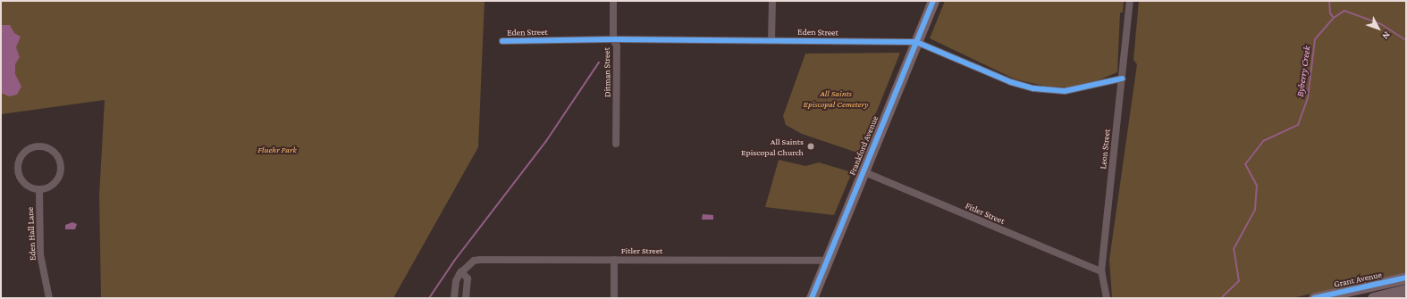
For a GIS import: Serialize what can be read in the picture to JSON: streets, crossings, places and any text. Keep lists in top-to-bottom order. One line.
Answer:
{"streets":{"main road":["Frankford Avenue","Grant Avenue"],"street":["Eden Street","Ditman Street","Leon Street","Fitler Street","Eden Hall Lane"]},"crossings":[["Eden Street","Ditman Street"],["Eden Street","Frankford Avenue"],["Eden Street","Leon Street"],["Frankford Avenue","Fitler Street"],["Leon Street","Fitler Street"]],"water":["Byberry Creek"],"parks":["All Saints Episcopal Cemetery","Fluehr Park"],"places":["All Saints Episcopal Church"],"north":"bottom right"}
